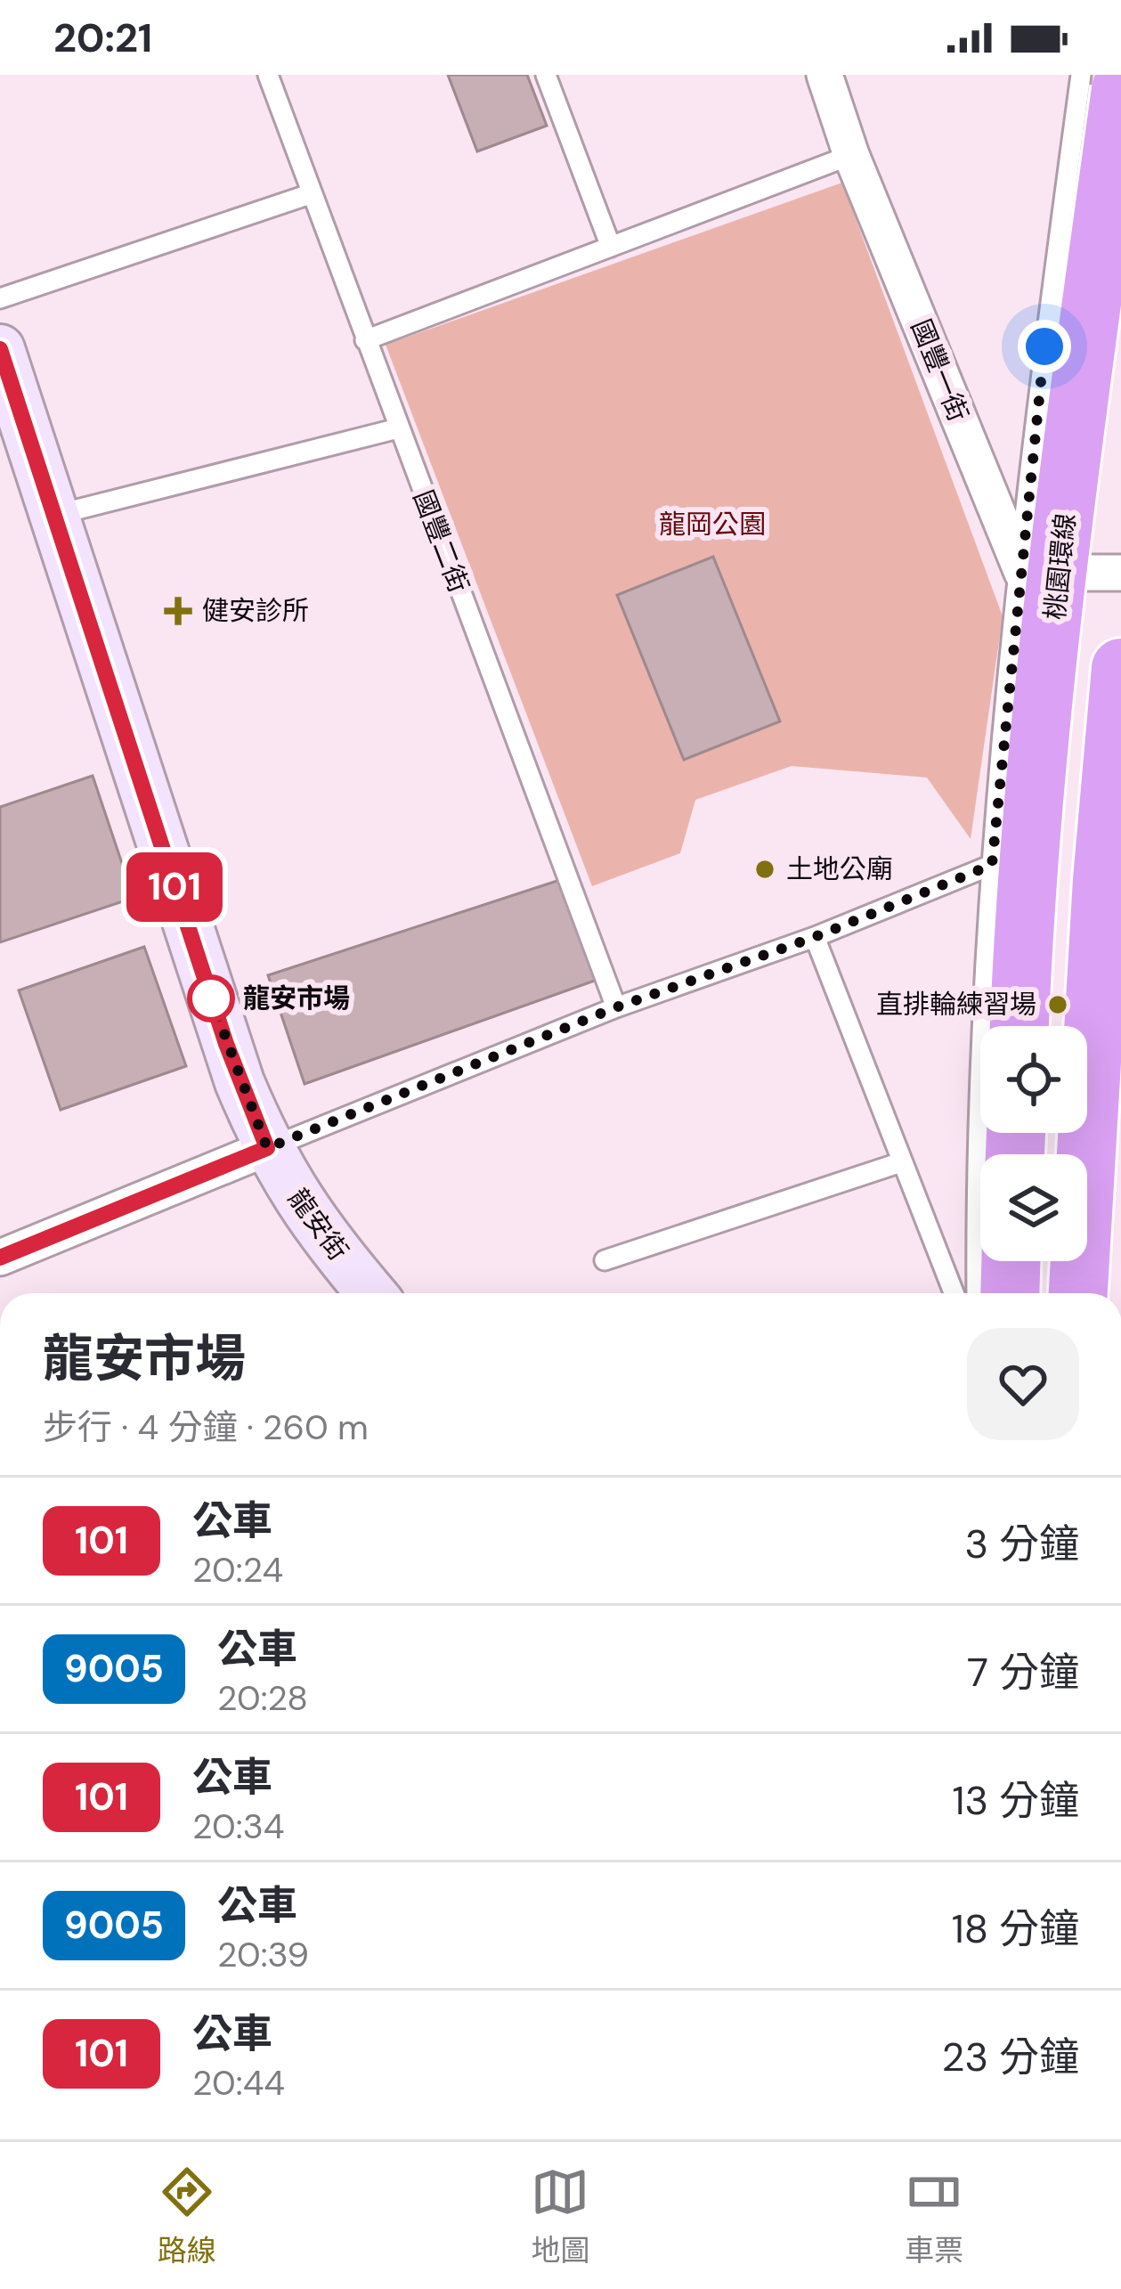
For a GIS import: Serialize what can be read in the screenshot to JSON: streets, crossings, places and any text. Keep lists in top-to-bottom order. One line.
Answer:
{"streets":{"highway":["桃園環線"],"street":["國豐一街","龍安街"],"lane":["國豐二街"]},"parks":["龍岡公園"],"places":{"health":["健安診所"],"other":["土地公廟","龍安市場","直排輪練習場"]},"lines":["bus line 101"],"page":{"status":"20:21","on_map":"101","heading":["龍安市場","步行 · 4 分鐘 · 260 m"],"list":[{"mark":"101","name":"公車","note":"20:24","value":"3 分鐘"},{"mark":"9005","name":"公車","note":"20:28","value":"7 分鐘"},{"mark":"101","name":"公車","note":"20:34","value":"13 分鐘"},{"mark":"9005","name":"公車","note":"20:39","value":"18 分鐘"},{"mark":"101","name":"公車","note":"20:44","value":"23 分鐘"}],"tabs":["路線","地圖","車票"]}}
